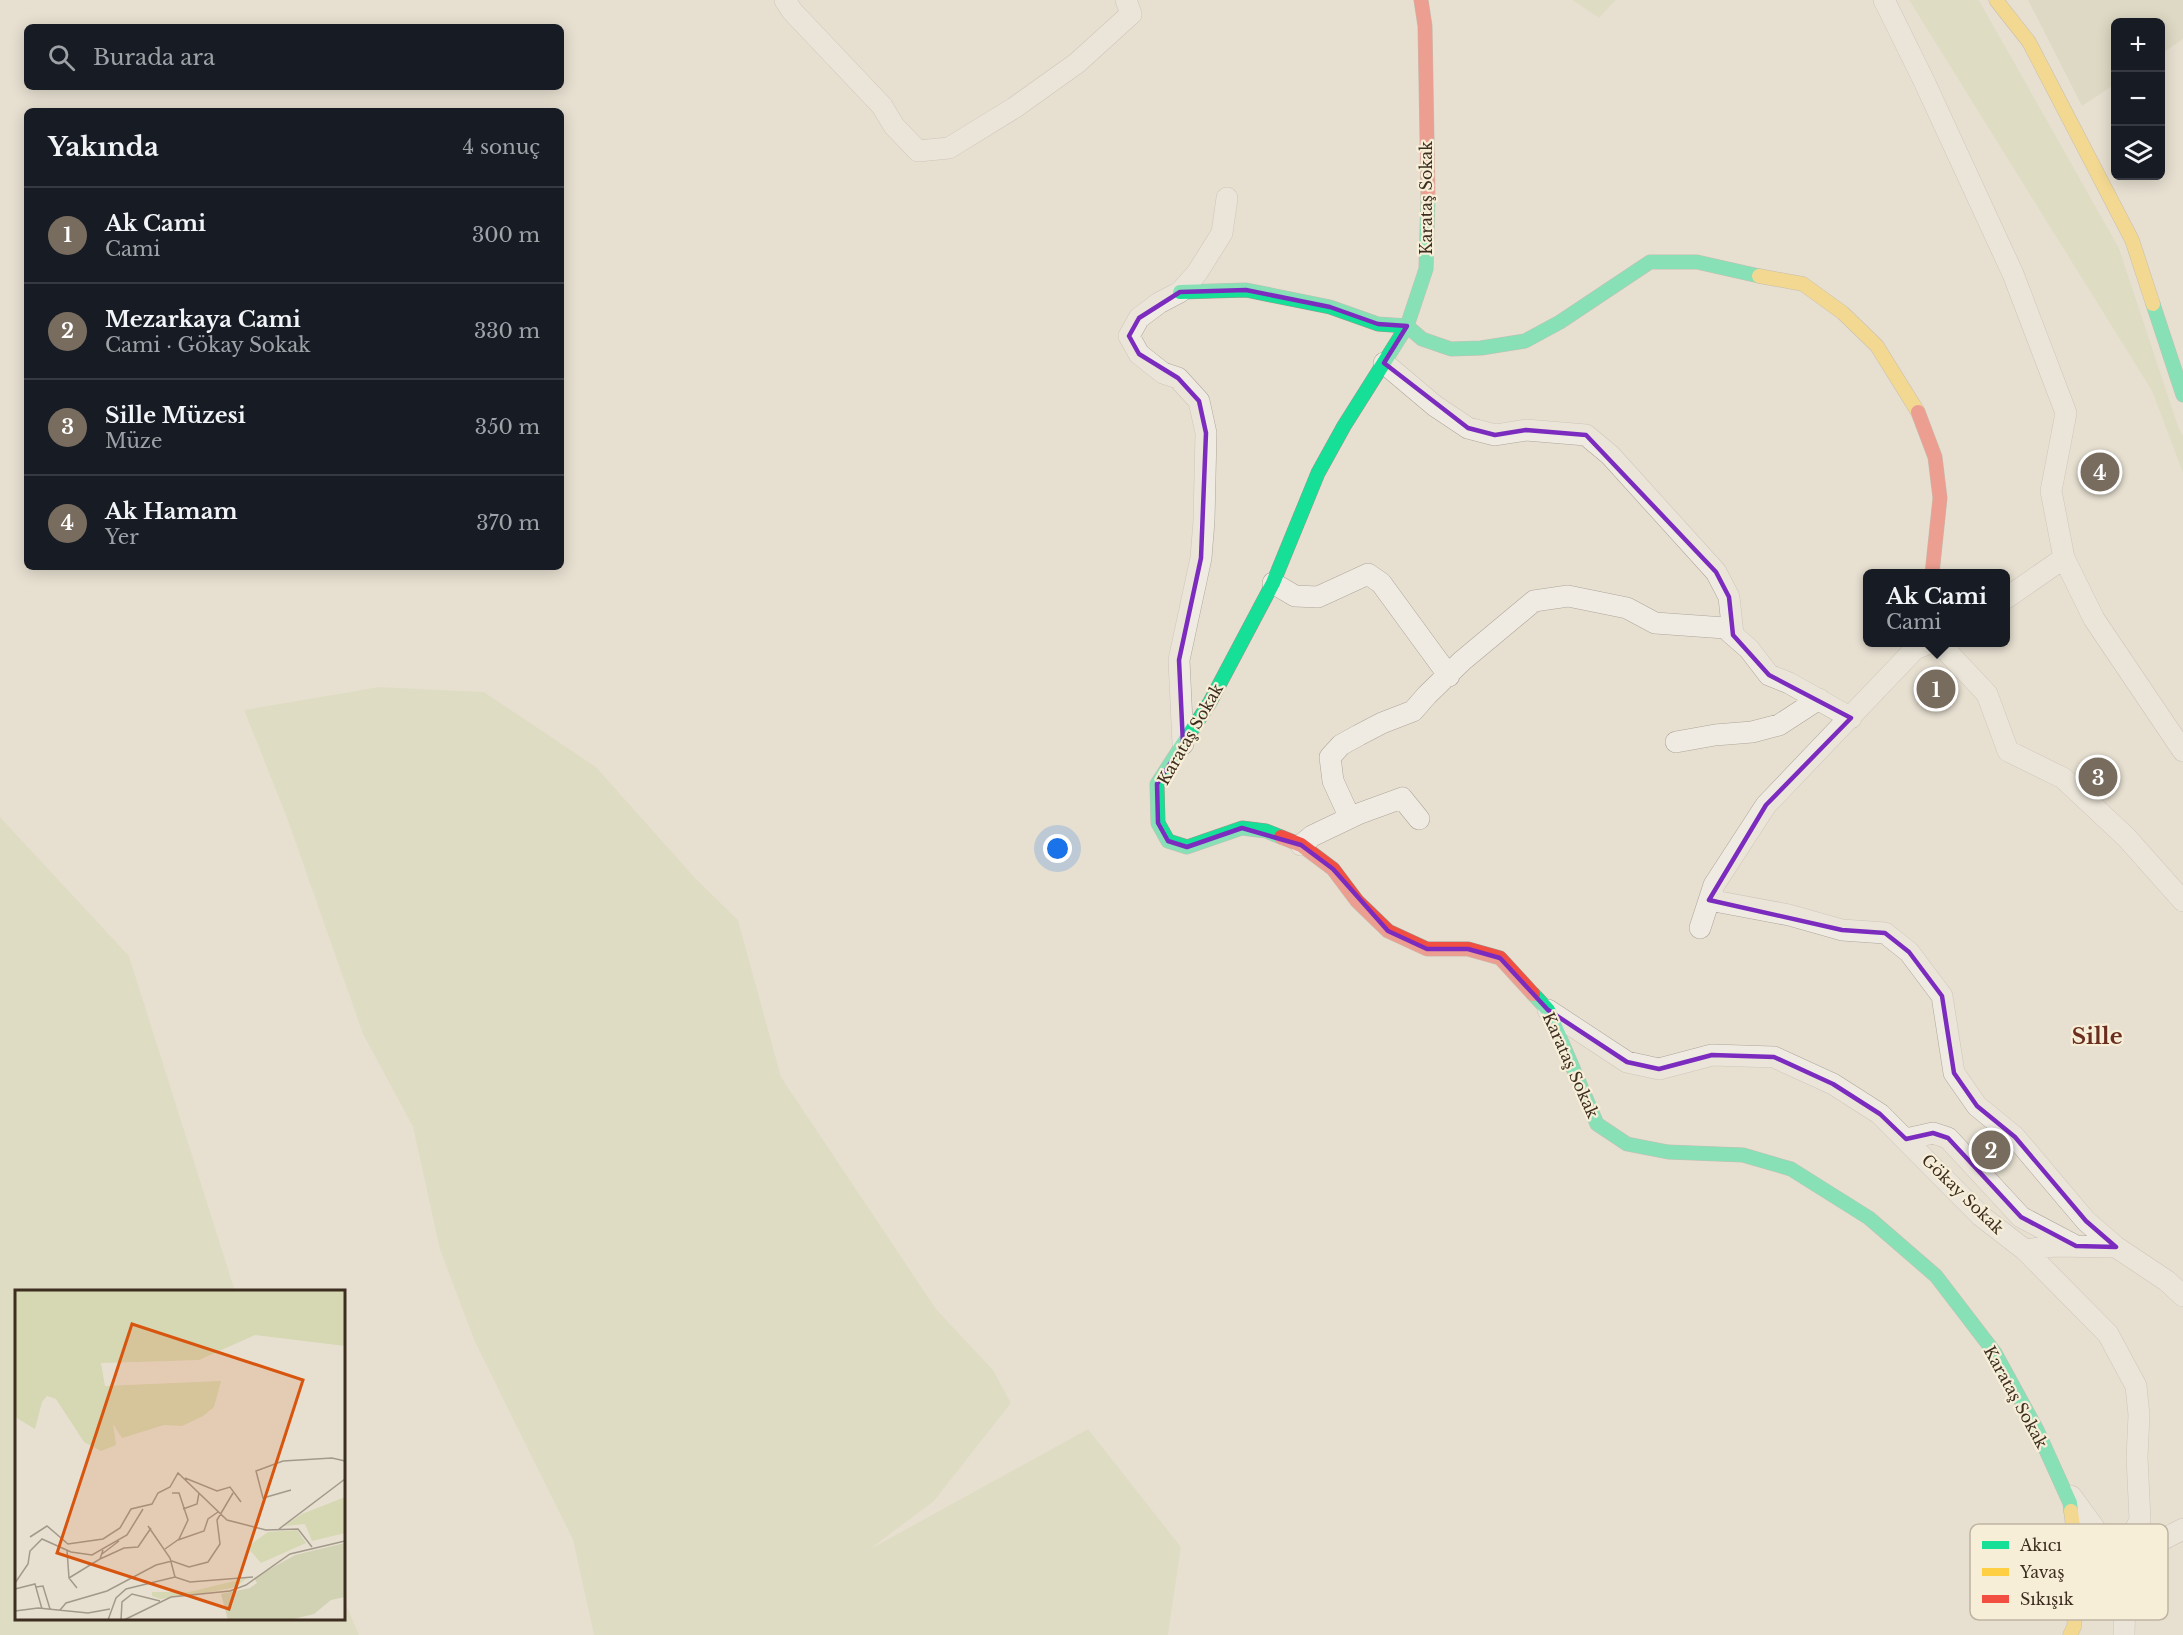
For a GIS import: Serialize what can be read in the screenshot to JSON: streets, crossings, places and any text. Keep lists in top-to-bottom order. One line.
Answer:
{"streets":{"street":["Karataş Sokak","Gökay Sokak"]},"crossings":[["Karataş Sokak","Gökay Sokak"]],"districts":["Sille"],"legend":["Akıcı","Yavaş","Sıkışık"],"page":{"map_buttons":["+","−"],"search":"Burada ara","heading":["Yakında","4 sonuç"],"list":[{"mark":"1","name":"Ak Cami","note":"Cami","value":"300 m"},{"mark":"2","name":"Mezarkaya Cami","note":"Cami · Gökay Sokak","value":"330 m"},{"mark":"3","name":"Sille Müzesi","note":"Müze","value":"350 m"},{"mark":"4","name":"Ak Hamam","note":"Yer","value":"370 m"}],"pins":["4","1","3","2"],"popup":["Ak Cami","Cami"]}}
